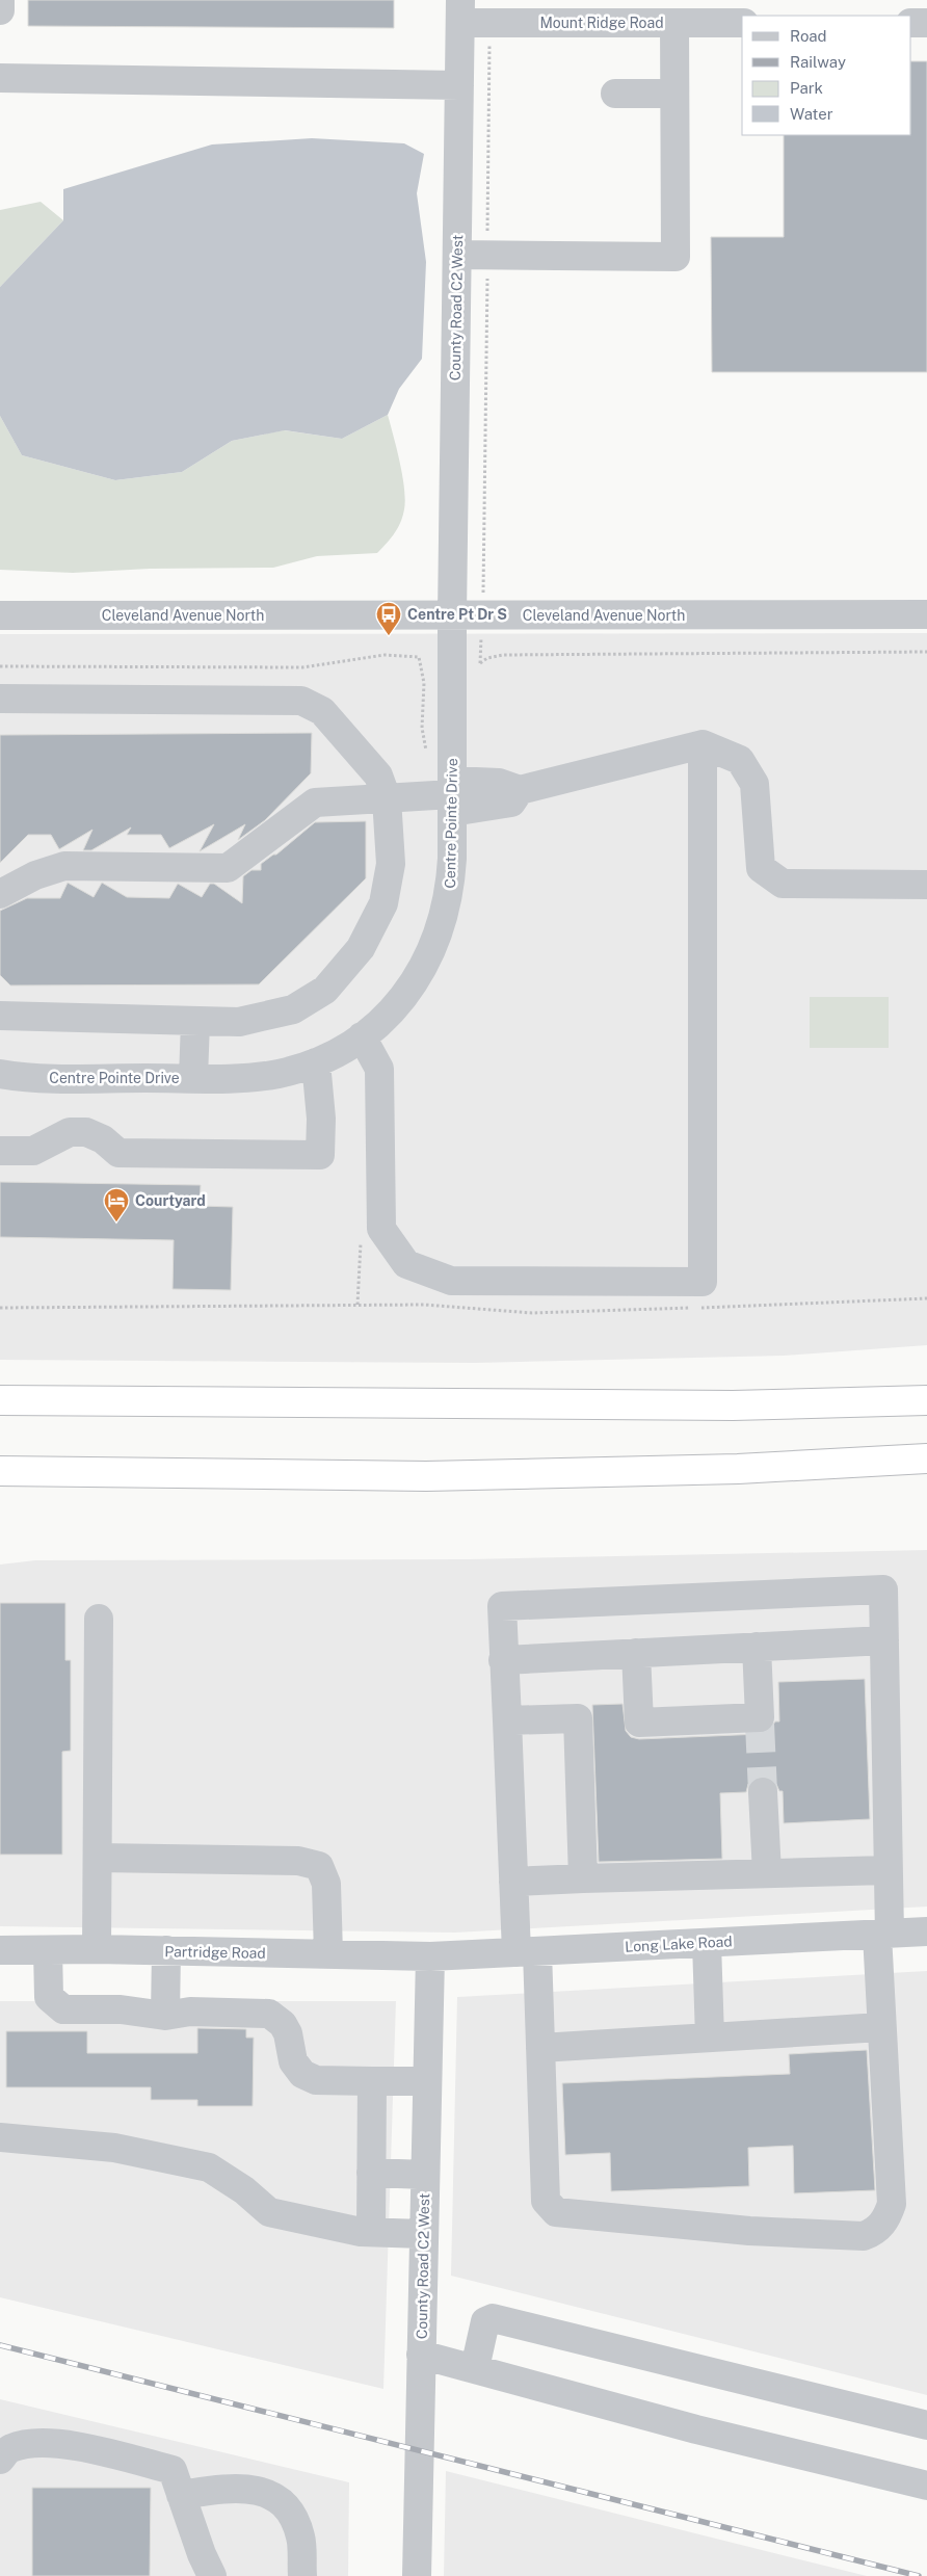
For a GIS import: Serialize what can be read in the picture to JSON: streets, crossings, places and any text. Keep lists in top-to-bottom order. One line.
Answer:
{"streets":{"street":["Mount Ridge Road","County Road C2 West","Cleveland Avenue North","Centre Pointe Drive","Long Lake Road","Partridge Road"]},"crossings":[["Mount Ridge Road","County Road C2 West"],["County Road C2 West","Cleveland Avenue North"],["County Road C2 West","Centre Pointe Drive"],["County Road C2 West","Long Lake Road"],["County Road C2 West","Partridge Road"],["Cleveland Avenue North","Centre Pointe Drive"],["Long Lake Road","Partridge Road"]],"places":{"bus stop":["Centre Pt Dr S"],"hotel":["Courtyard"]},"legend":["Road","Railway","Park","Water"]}
